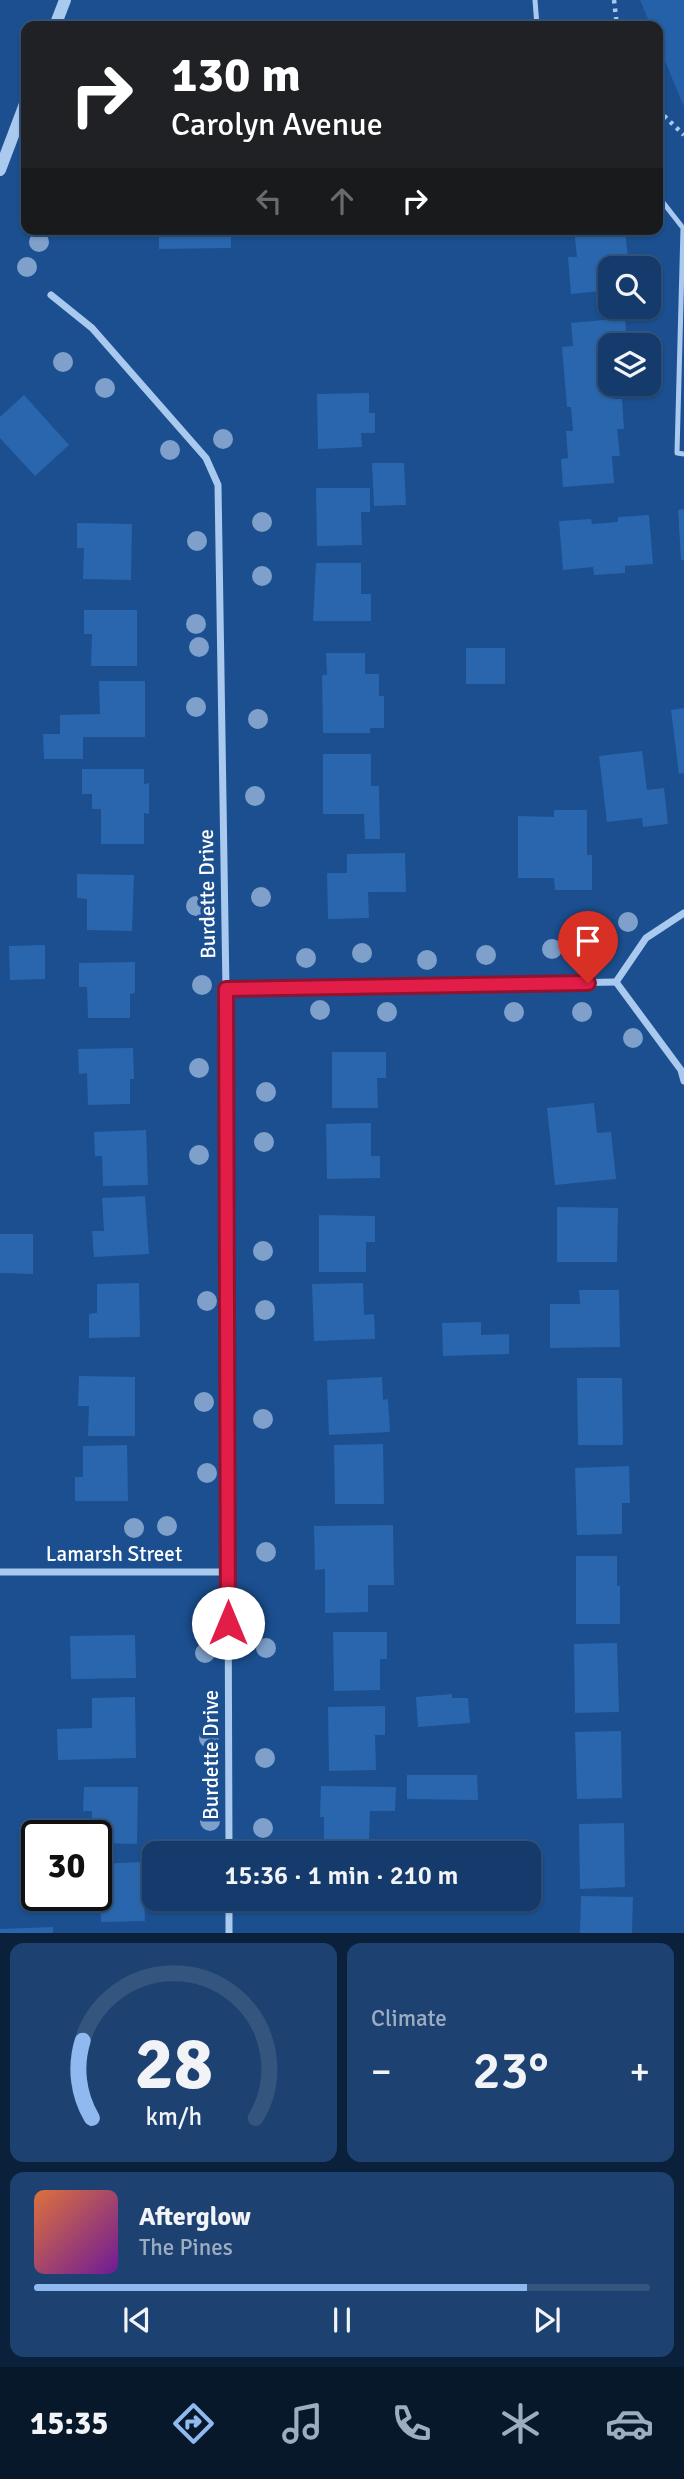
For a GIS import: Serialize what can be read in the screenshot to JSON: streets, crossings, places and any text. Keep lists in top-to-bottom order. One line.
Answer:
{"streets":{"street":["Burdette Drive","Lamarsh Street"]},"crossings":[["Burdette Drive","Lamarsh Street"]],"page":{"turn":["130 m","Carolyn Avenue"],"limit":"30","trip":"15:36 · 1 min · 210 m","tile":"Climate","heat":["−","23°","+"],"song":["Afterglow","The Pines"],"tabs":"15:35","gauge":["28","km/h"]}}
